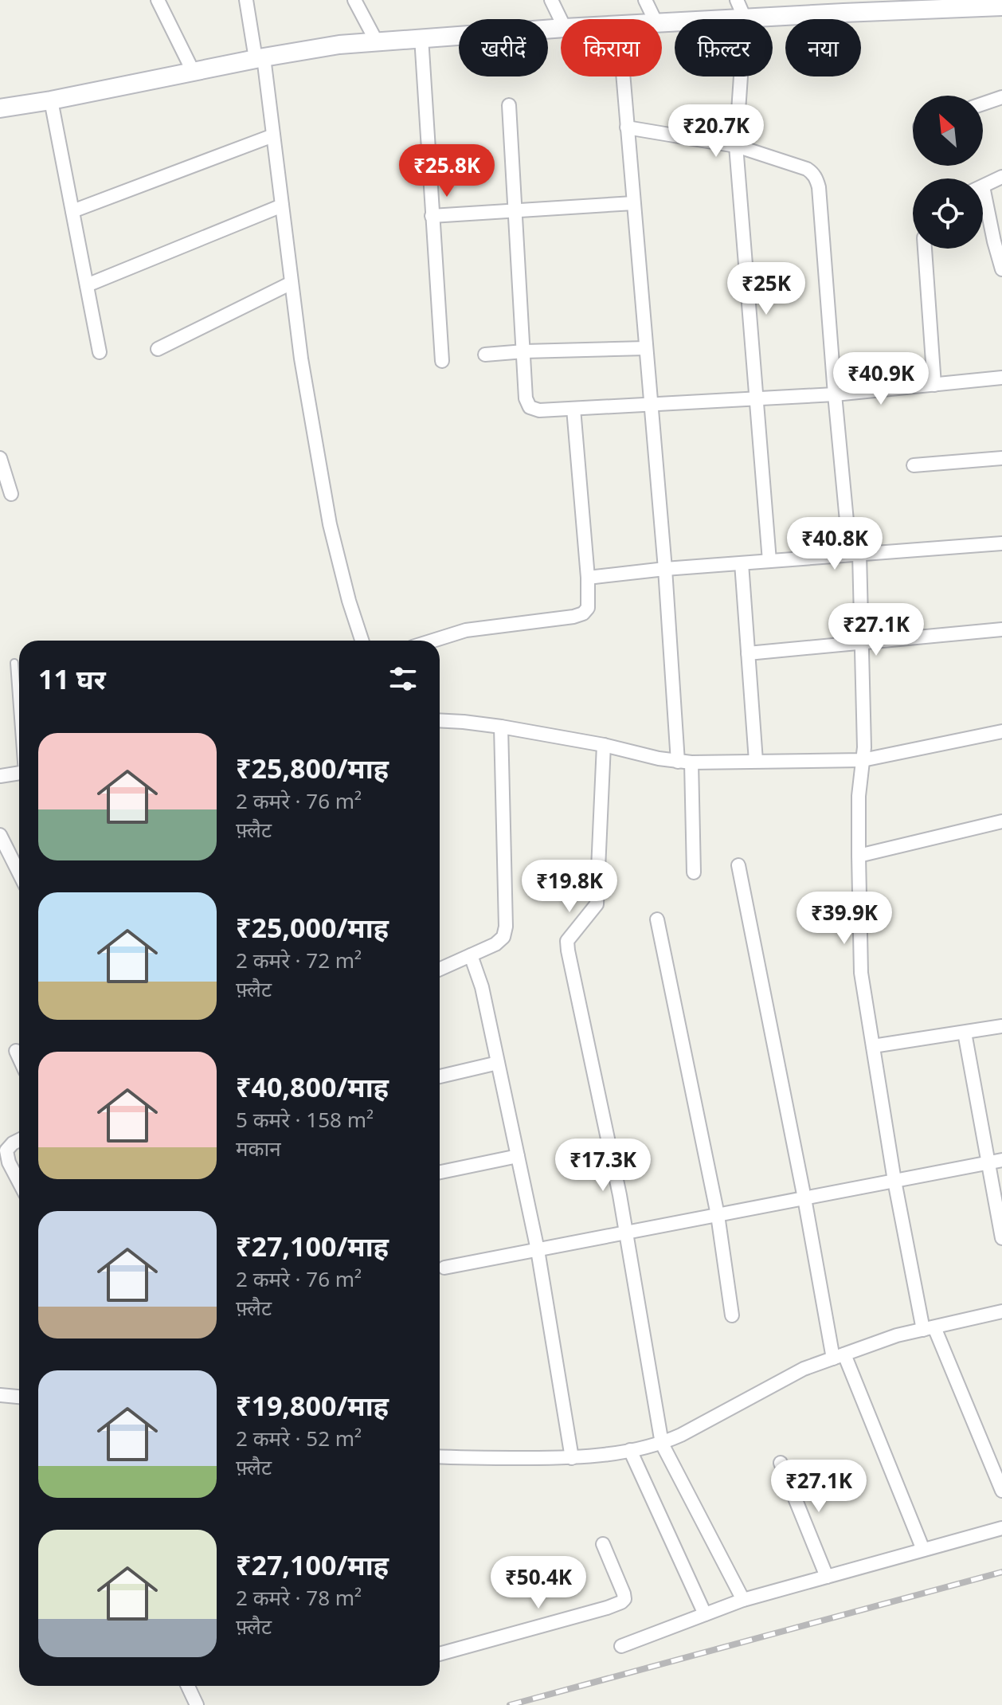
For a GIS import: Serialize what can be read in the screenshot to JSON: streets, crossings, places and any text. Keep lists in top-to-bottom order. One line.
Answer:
{"north":"top left","page":{"chip":["खरीदें","किराया","फ़िल्टर","नया"],"price":["₹20.7K","₹25.8K","₹25K","₹40.9K","₹40.8K","₹27.1K","₹19.8K","₹39.9K","₹17.3K","₹27.1K","₹50.4K"],"heading":"11 घर","list":[{"name":"₹25,800/माह","note":"2 कमरे · 76 m² · फ़्लैट"},{"name":"₹25,000/माह","note":"2 कमरे · 72 m² · फ़्लैट"},{"name":"₹40,800/माह","note":"5 कमरे · 158 m² · मकान"},{"name":"₹27,100/माह","note":"2 कमरे · 76 m² · फ़्लैट"},{"name":"₹19,800/माह","note":"2 कमरे · 52 m² · फ़्लैट"},{"name":"₹27,100/माह","note":"2 कमरे · 78 m² · फ़्लैट"}]}}
